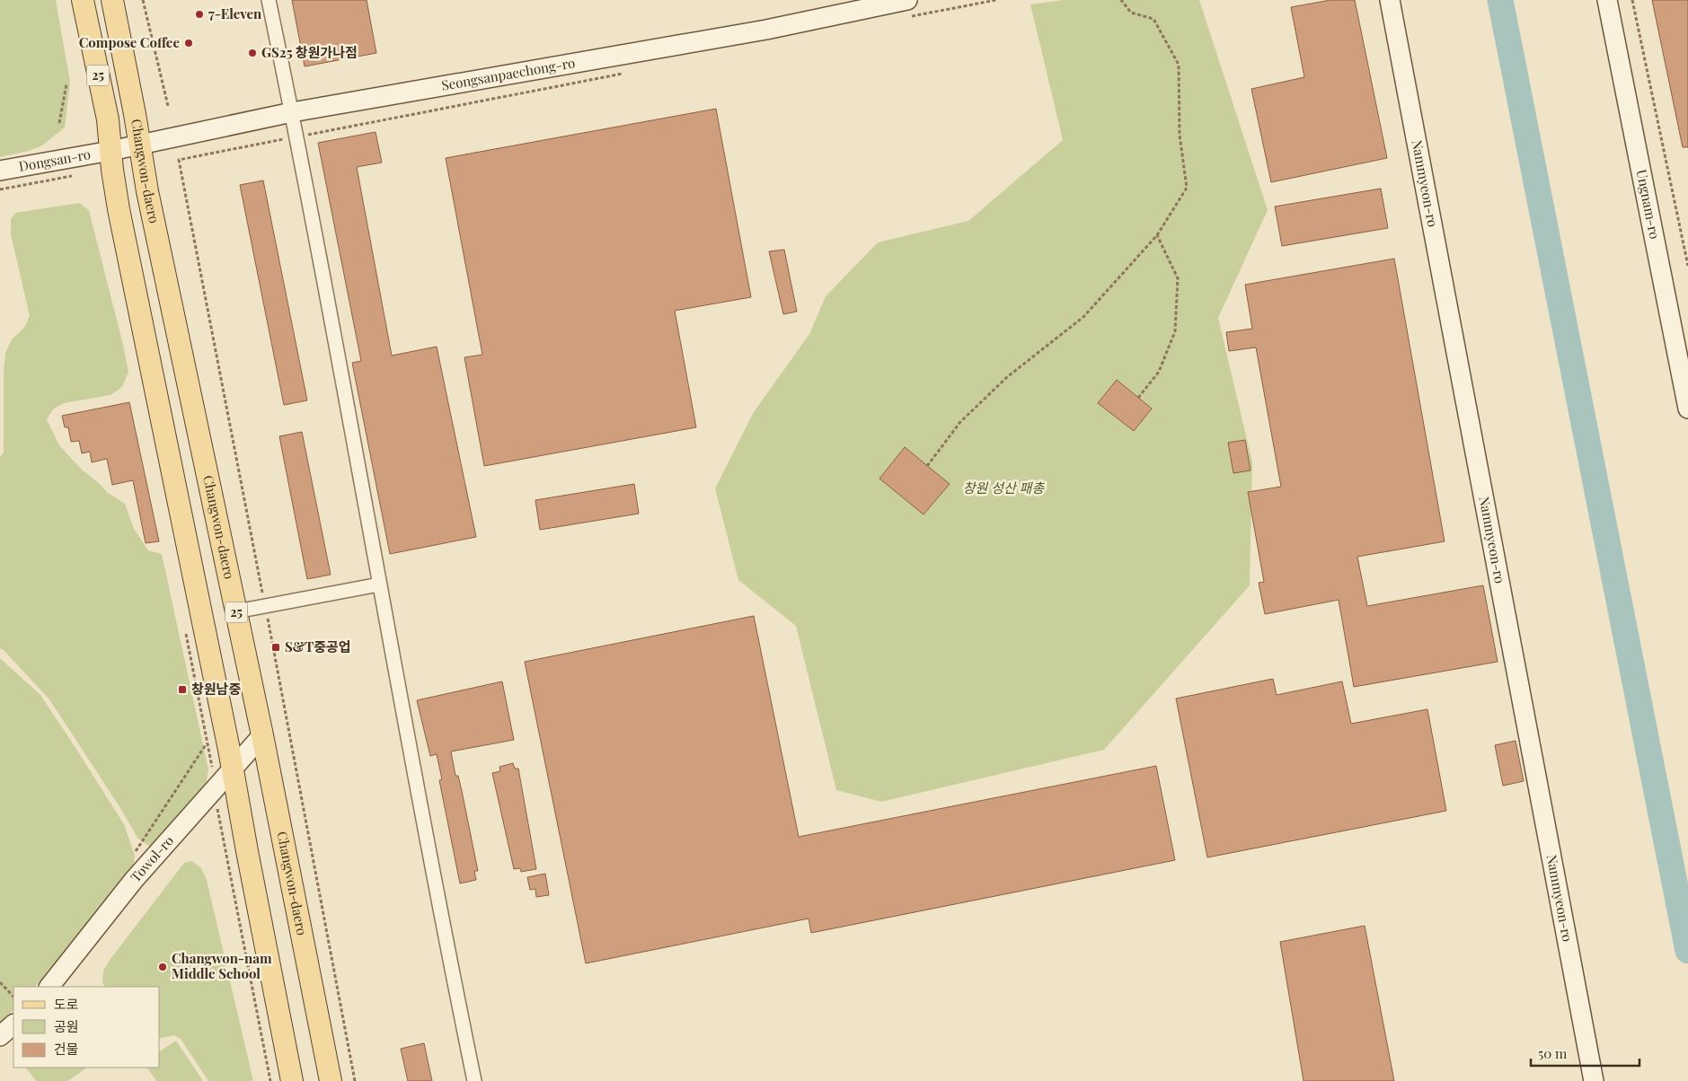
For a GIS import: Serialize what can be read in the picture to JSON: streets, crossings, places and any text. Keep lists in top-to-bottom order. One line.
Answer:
{"streets":{"main road":["25","Changwon-daero"],"street":["Seongsanpaechong-ro","Dongsan-ro","Nammyeon-ro","Ungnam-ro","Towol-ro"]},"crossings":[["Seongsanpaechong-ro","Dongsan-ro"],["Seongsanpaechong-ro","Changwon-daero"],["Dongsan-ro","Changwon-daero"],["Changwon-daero","Towol-ro"]],"parks":["창원 성산 패총"],"places":{"other":["7-Eleven","Compose Coffee","GS25 창원가나점","Changwon-nam Middle School"],"transit":["S&T중공업","창원남중"]},"legend":["도로","공원","건물"],"scale_bar":"50 m"}
